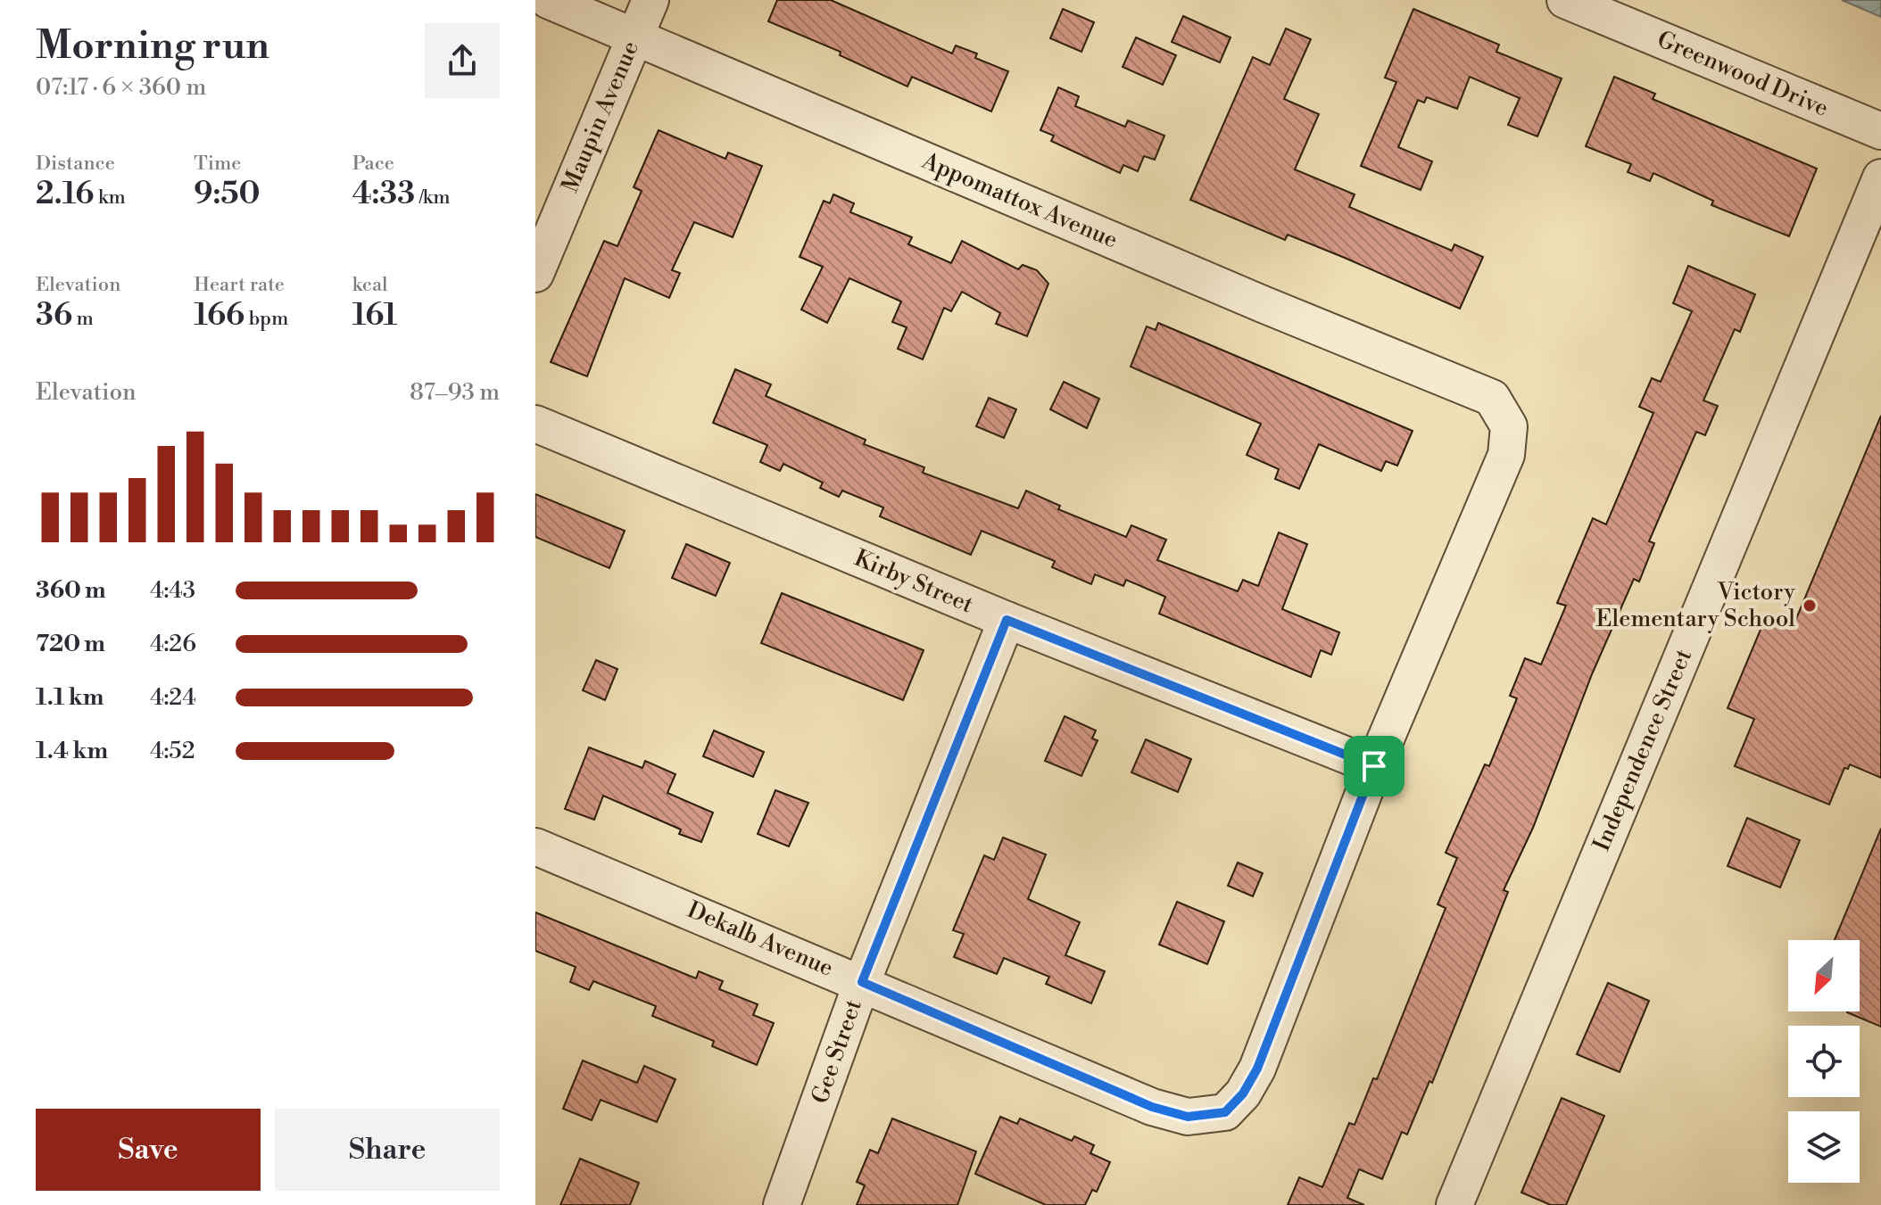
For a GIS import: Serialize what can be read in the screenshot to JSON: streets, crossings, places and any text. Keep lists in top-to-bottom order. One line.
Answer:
{"streets":{"street":["Greenwood Drive","Maupin Avenue","Appomattox Avenue","Kirby Street","Independence Street","Dekalb Avenue","Gee Street"]},"crossings":[["Maupin Avenue","Appomattox Avenue"],["Appomattox Avenue","Kirby Street"],["Appomattox Avenue","Dekalb Avenue"],["Kirby Street","Dekalb Avenue"],["Kirby Street","Gee Street"],["Dekalb Avenue","Gee Street"]],"places":["Victory Elementary School"],"north":"bottom left","page":{"heading":["Morning run","07:17 · 6 × 360 m"],"stats":[["Distance","2.16 km"],["Time","9:50"],["Pace","4:33 /km"],["Elevation","36 m"],["Heart rate","166 bpm"],["kcal","161"]],"chart":["Elevation","87–93 m"],"list":[{"name":"360 m","note":"4:43"},{"name":"720 m","note":"4:26"},{"name":"1.1 km","note":"4:24"},{"name":"1.4 km","note":"4:52"}],"buttons":["Save","Share"]}}
